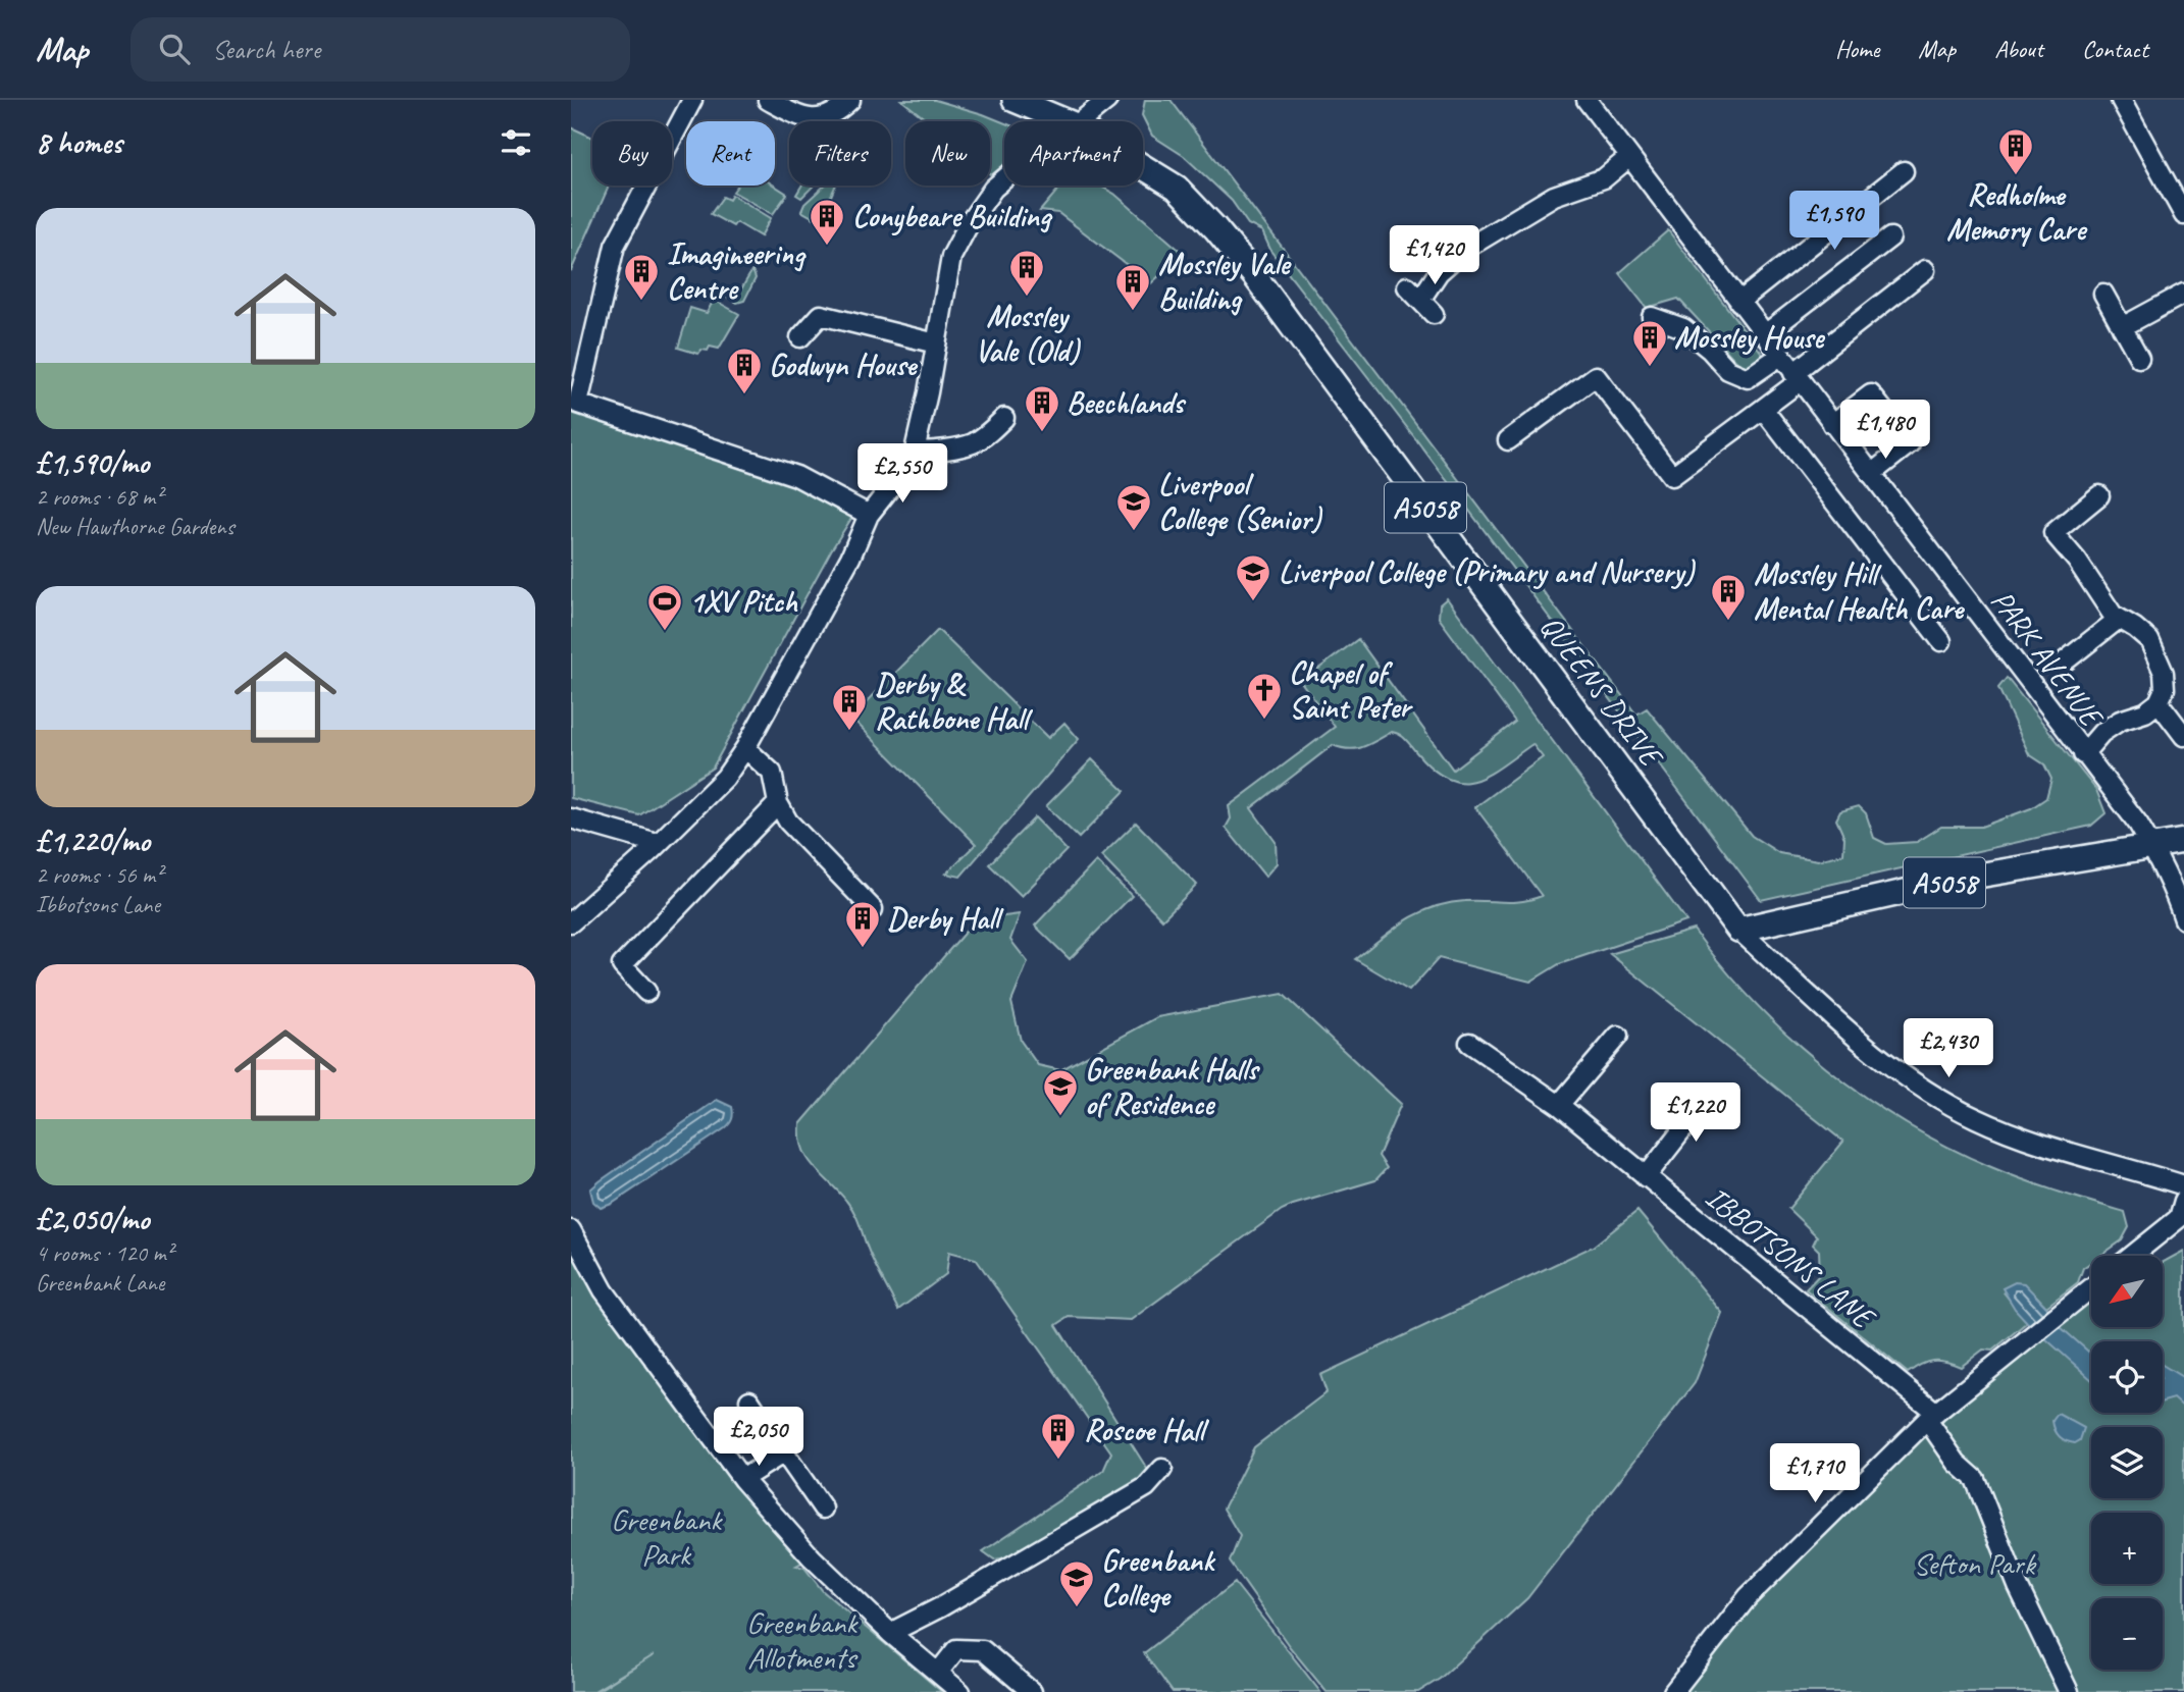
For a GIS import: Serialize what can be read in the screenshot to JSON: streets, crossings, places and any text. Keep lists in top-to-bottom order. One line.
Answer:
{"streets":{"main road":["A5058","QUEENS DRIVE"],"street":["PARK AVENUE","IBBOTSONS LANE"]},"crossings":[["A5058","PARK AVENUE"],["A5058","QUEENS DRIVE"]],"parks":["Greenbank Park","Sefton Park","Greenbank Allotments"],"places":{"building":["Redholme Memory Care","Conybeare Building","Mossley Vale (Old)","Imagineering Centre","Mossley Vale Building","Mossley House","Godwyn House","Beechlands","Mossley Hill Mental Health Care","Derby & Rathbone Hall","Derby Hall","Roscoe Hall"],"school or university":["Liverpool College (Senior)","Liverpool College (Primary and Nursery)","Greenbank Halls of Residence","Greenbank College"],"sports":["1XV Pitch"],"church":["Chapel of Saint Peter"]},"north":"bottom left","page":{"header":"Map","search":"Search here","nav":["Home","Map","About","Contact"],"heading":"8 homes","chip":["Buy","Rent","Filters","New","Apartment"],"list":[{"name":"£1,590/mo","note":"2 rooms · 68 m² · New Hawthorne Gardens"},{"name":"£1,220/mo","note":"2 rooms · 56 m² · Ibbotsons Lane"},{"name":"£2,050/mo","note":"4 rooms · 120 m² · Greenbank Lane"}],"price":["£1,590","£1,420","£1,480","£2,550","£2,430","£1,220","£2,050","£1,710"],"map_buttons":["+","−"]}}
